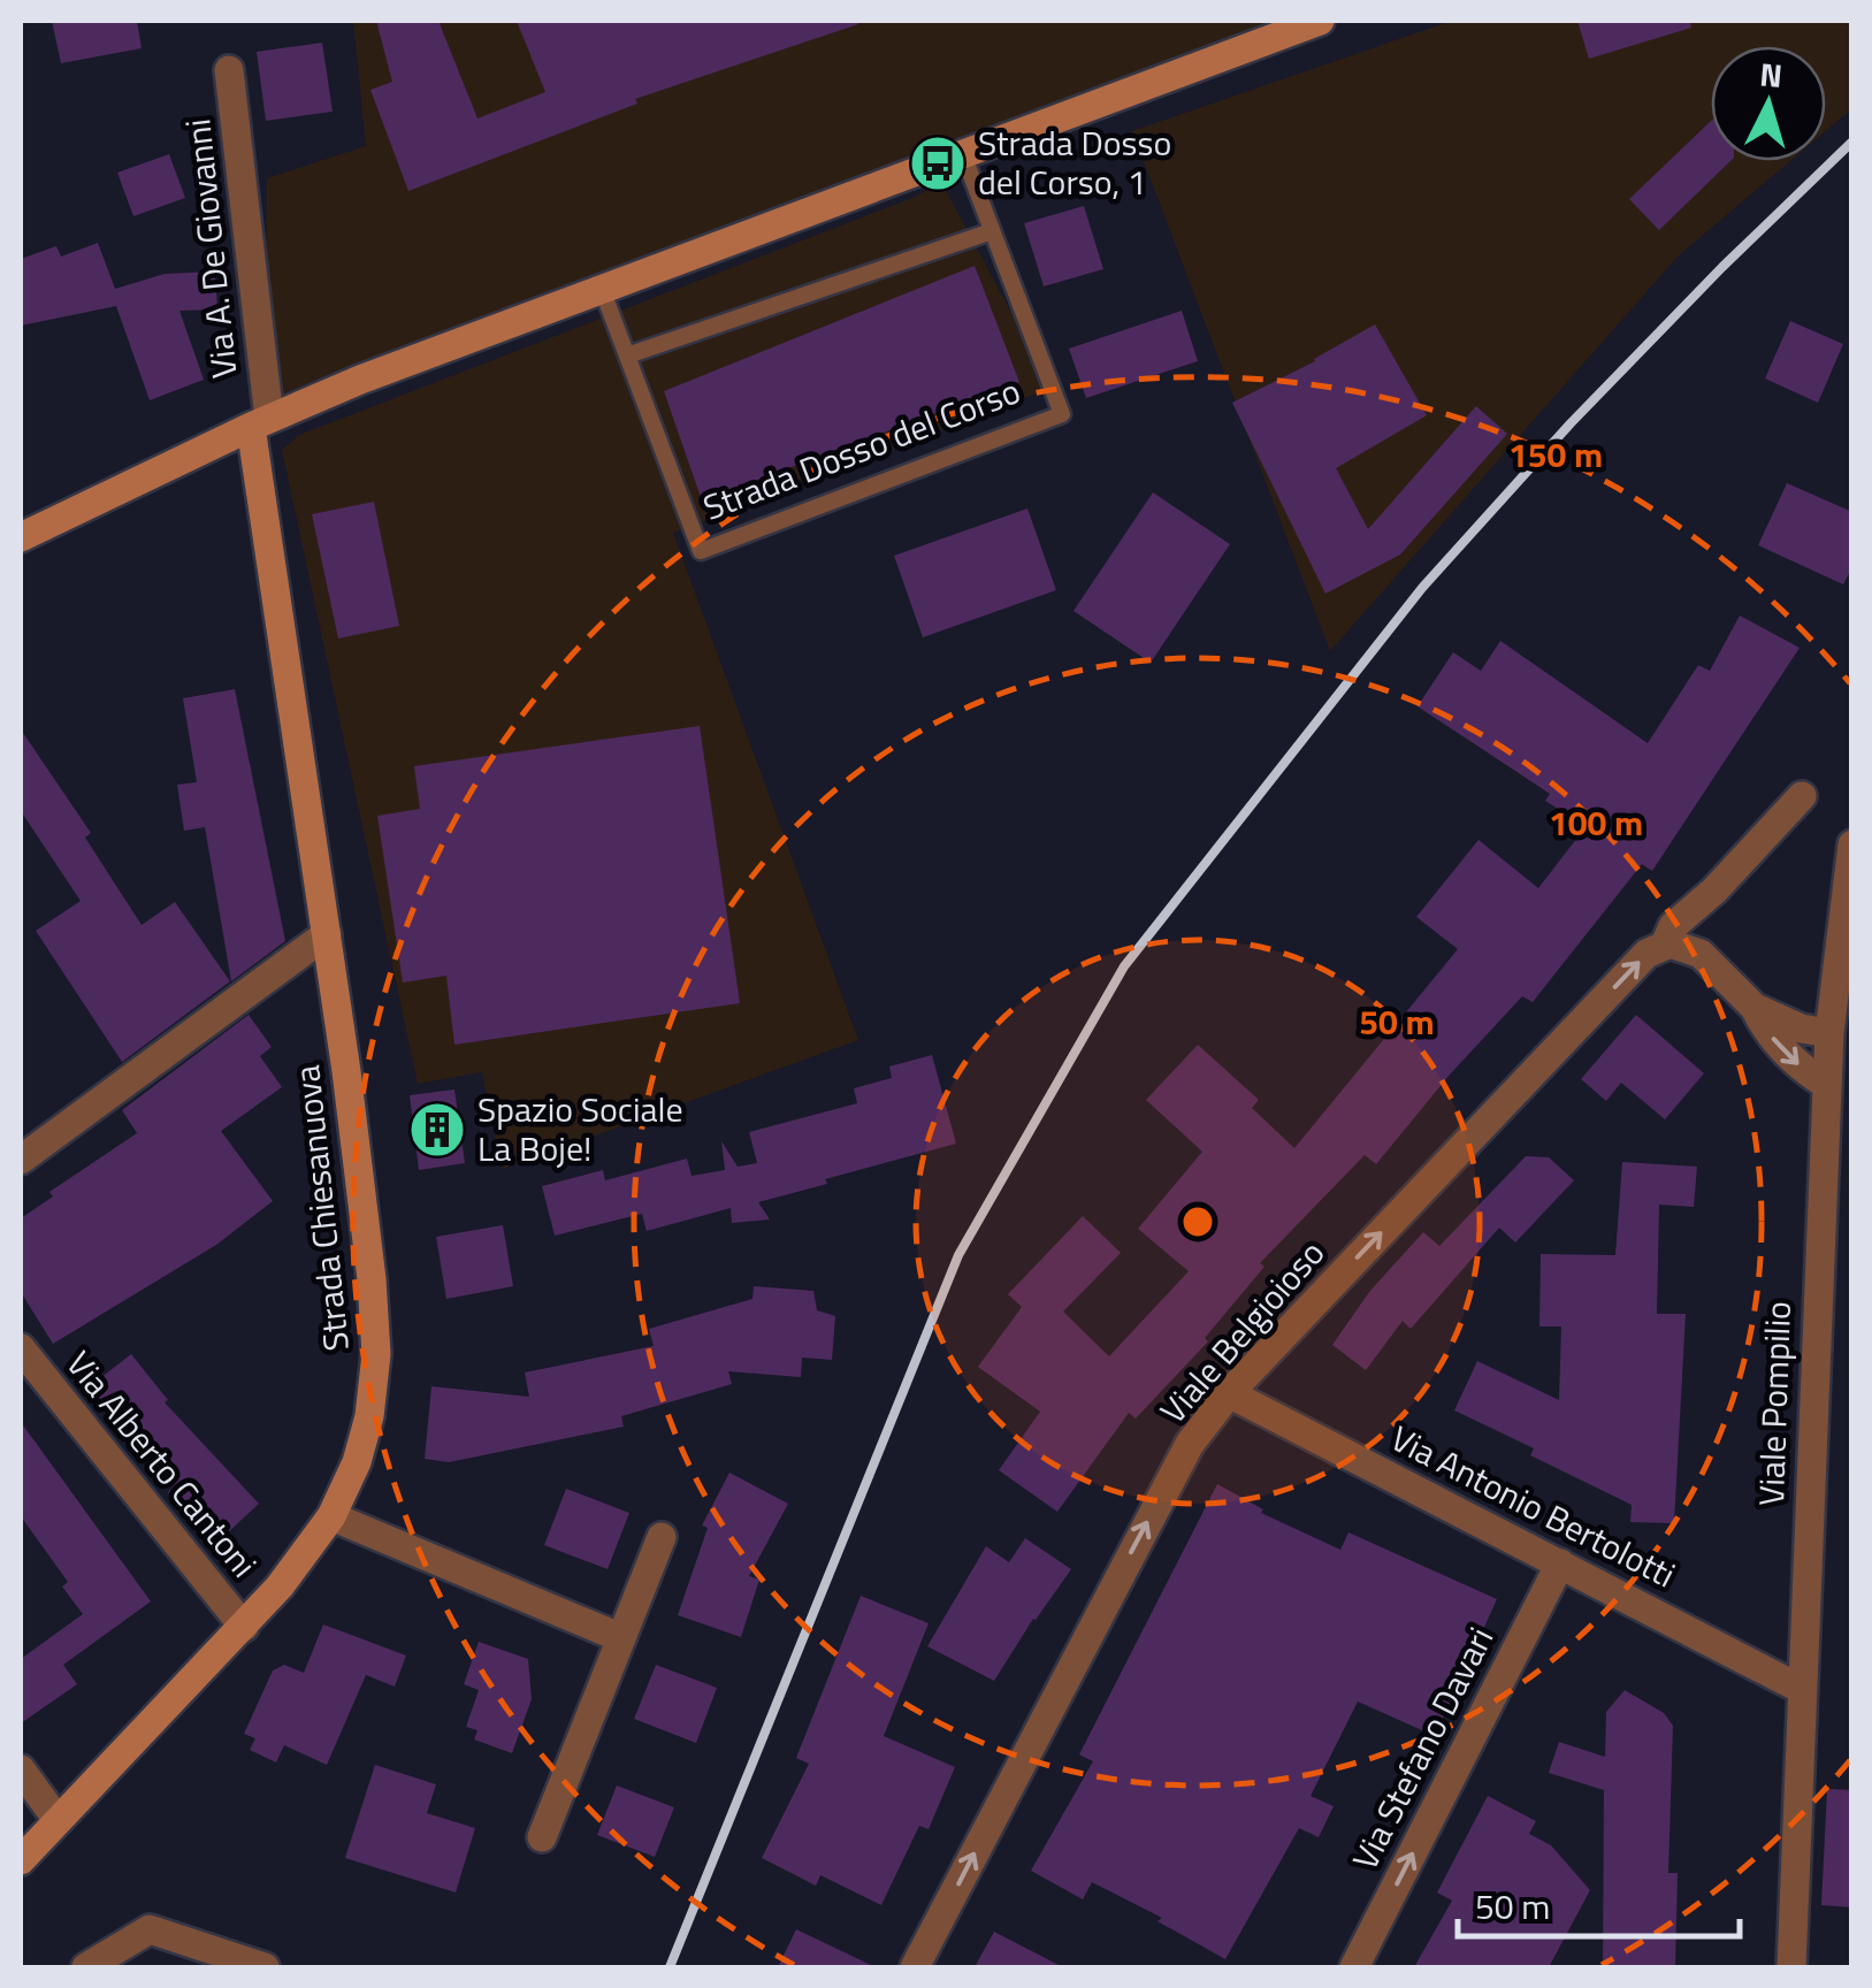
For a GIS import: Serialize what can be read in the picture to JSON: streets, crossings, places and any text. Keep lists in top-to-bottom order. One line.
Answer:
{"streets":{"main road":["Strada Chiesanuova"],"street":["Via A. De Giovanni","Viale Belgioioso","Viale Pompilio","Via Alberto Cantoni","Via Antonio Bertolotti","Via Stefano Davari"],"lane":["Strada Dosso del Corso"]},"crossings":[["Via A. De Giovanni","Strada Chiesanuova"],["Strada Chiesanuova","Via Alberto Cantoni"],["Viale Belgioioso","Via Antonio Bertolotti"],["Viale Pompilio","Via Antonio Bertolotti"],["Via Antonio Bertolotti","Via Stefano Davari"]],"one_way":["Viale Belgioioso","Via Stefano Davari"],"places":{"bus stop":["Strada Dosso del Corso, 1"],"building":["Spazio Sociale La Boje!"]},"scale_bar":"50 m","north":"top","rings":["150 m","100 m","50 m"]}
